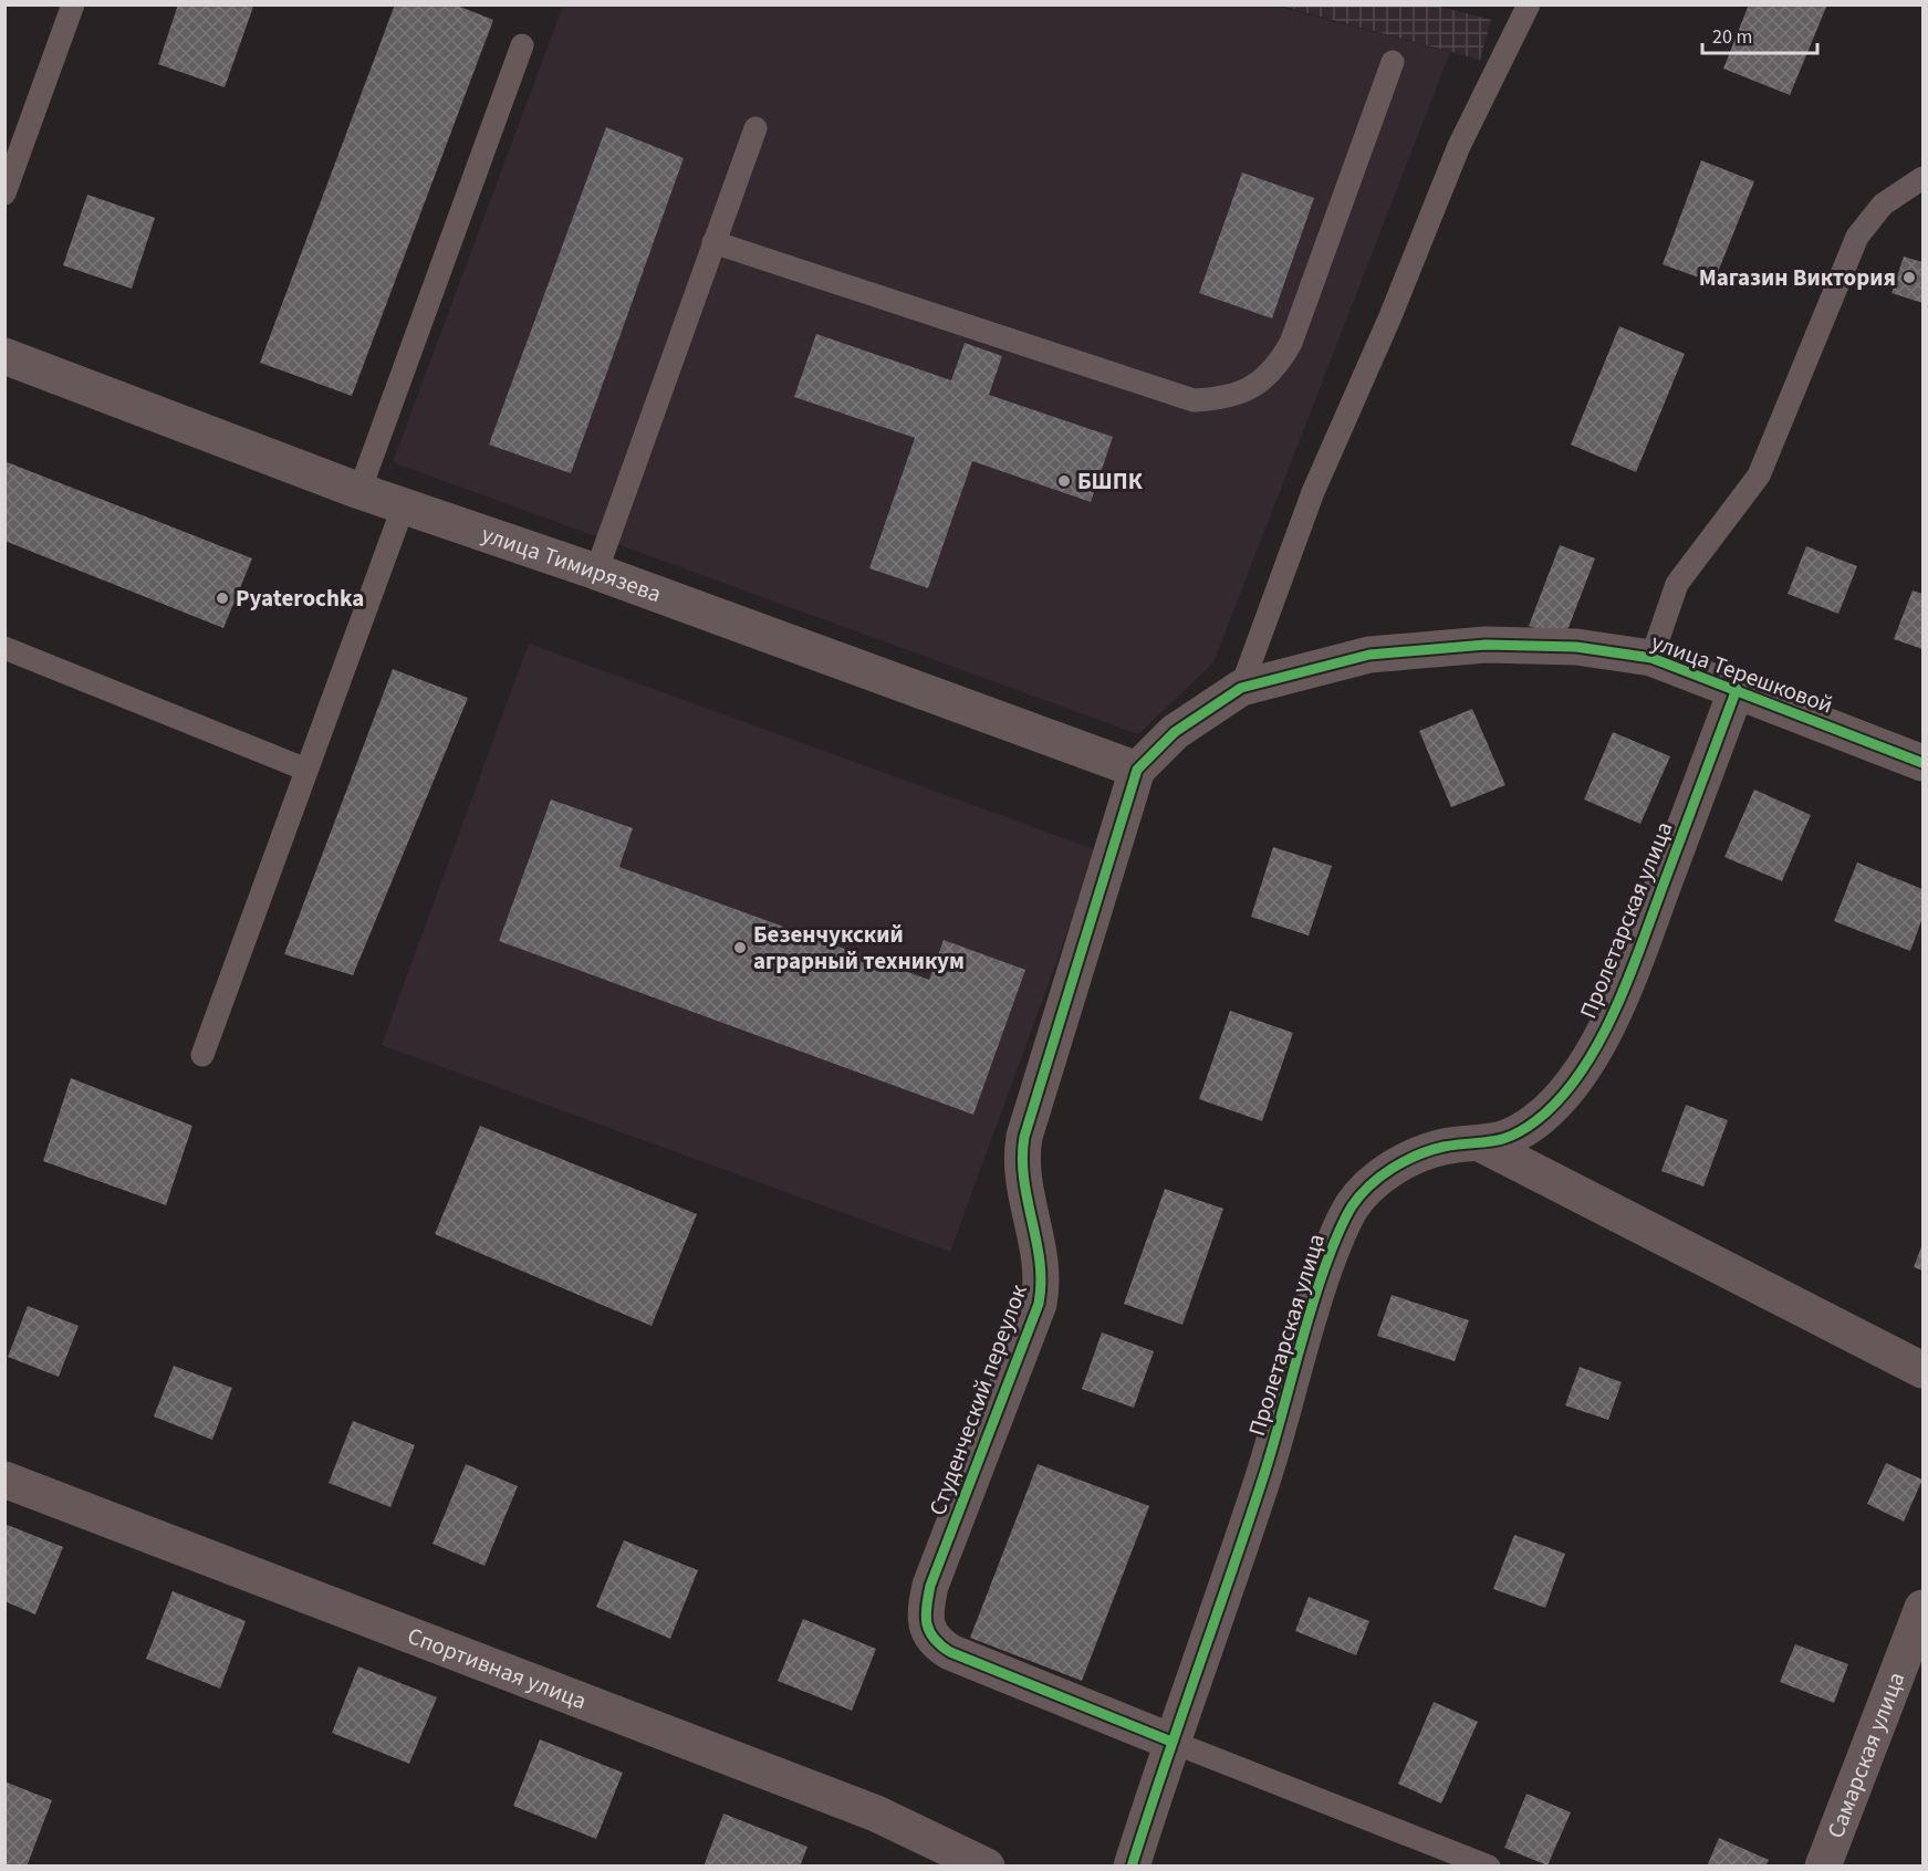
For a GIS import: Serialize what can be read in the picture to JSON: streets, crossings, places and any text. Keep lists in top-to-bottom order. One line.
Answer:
{"streets":{"street":["улица Тимирязева","улица Терешковой","Пролетарская улица","Студенческий переулок","Спортивная улица","Самарская улица"]},"crossings":[["улица Тимирязева","улица Терешковой"],["улица Тимирязева","Студенческий переулок"],["улица Терешковой","Пролетарская улица"],["улица Терешковой","Студенческий переулок"],["Пролетарская улица","Студенческий переулок"]],"places":["Магазин Виктория","БШПК","Pyaterochka","Безенчукский аграрный техникум"],"scale_bar":"20 m"}
